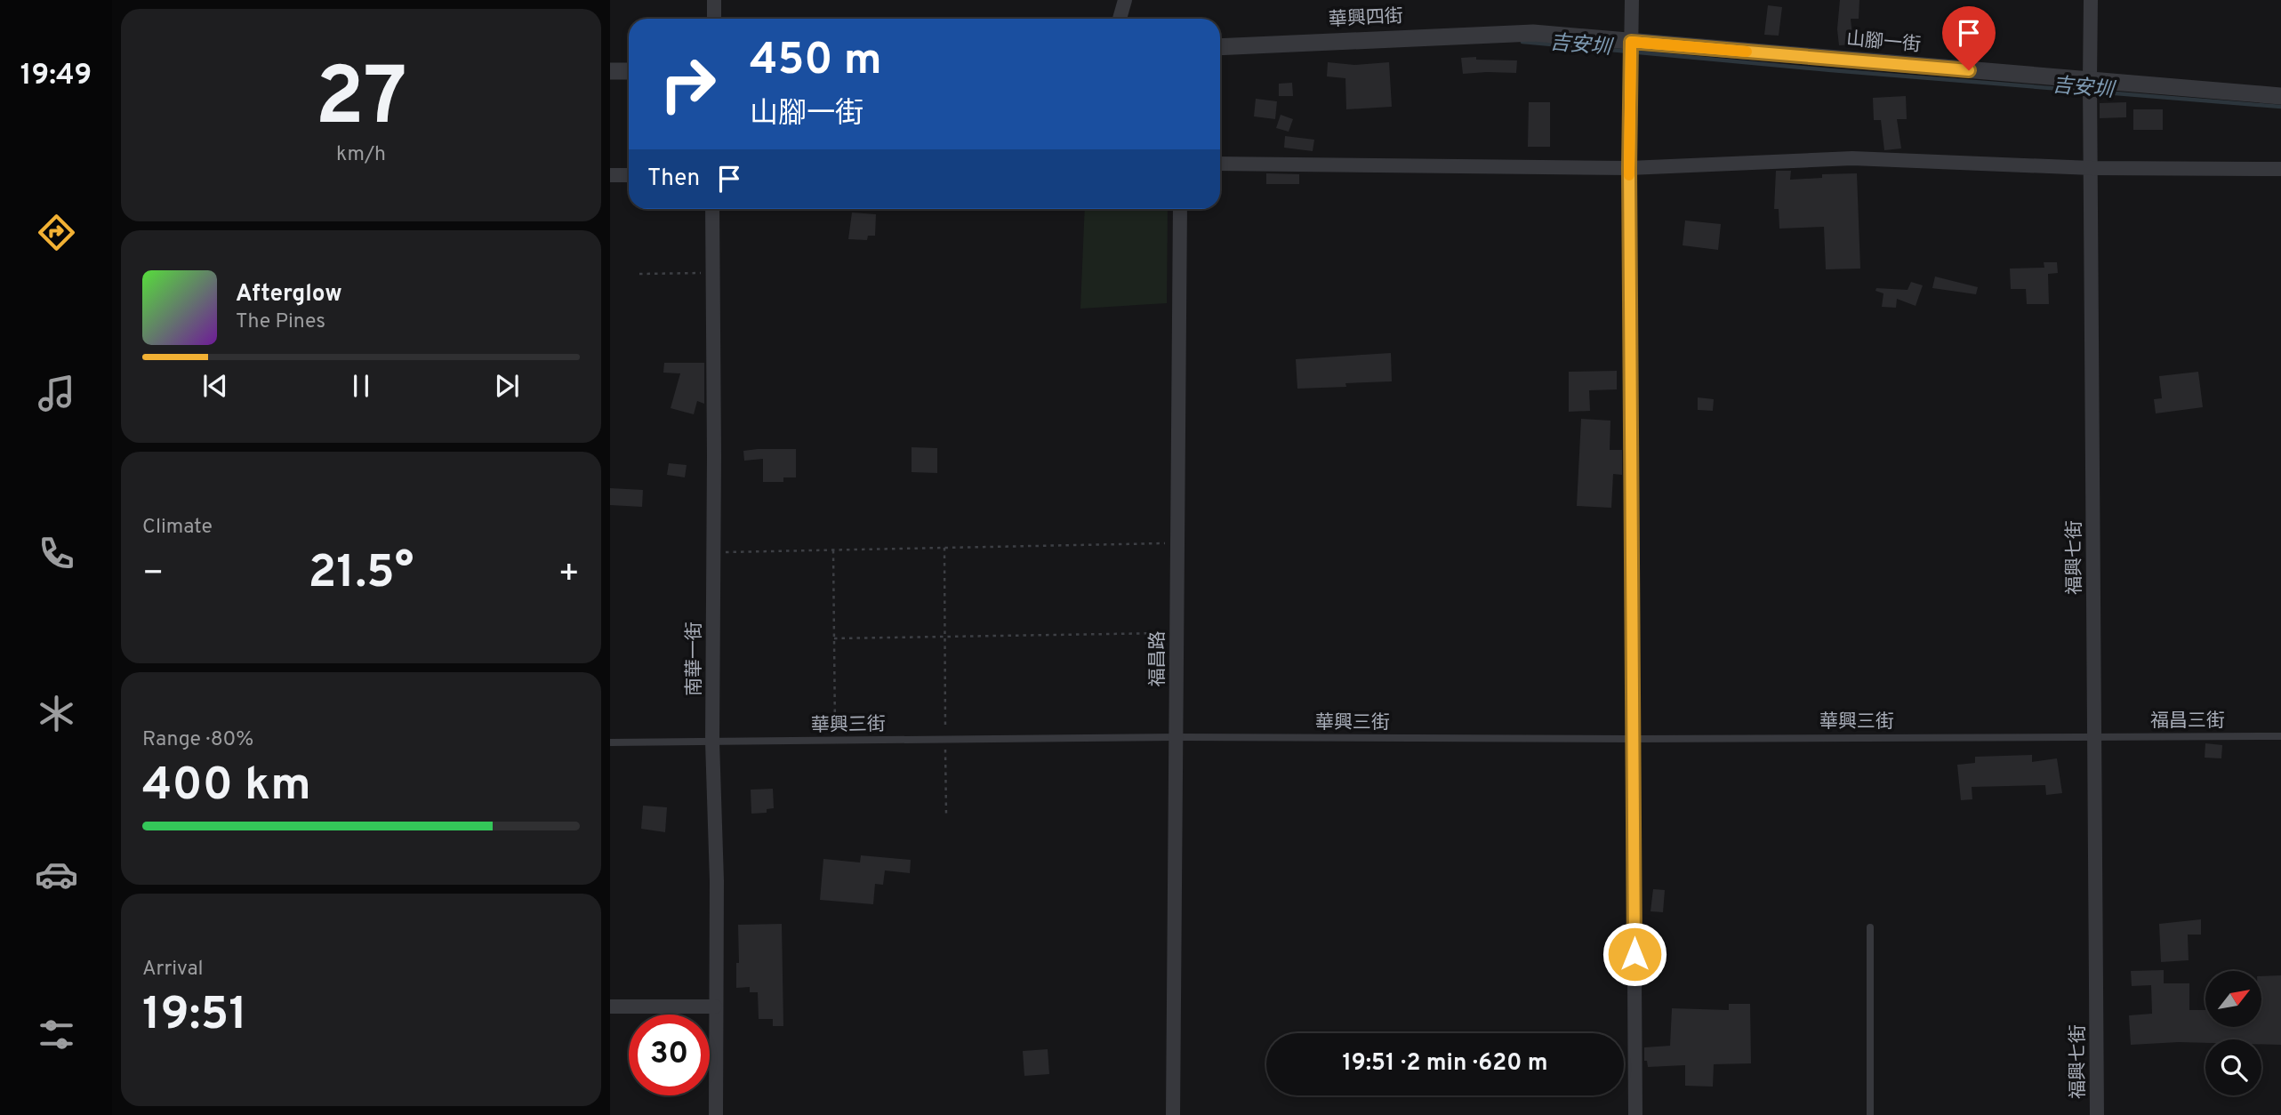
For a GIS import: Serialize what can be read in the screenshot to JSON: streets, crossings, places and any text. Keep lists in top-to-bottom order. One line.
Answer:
{"streets":{"street":["華興四街","山腳一街","福興七街","南華一街","福昌路"],"lane":["福昌三街","華興三街"]},"crossings":[["華興四街","山腳一街"],["山腳一街","福興七街"],["福興七街","福昌三街"],["福興七街","華興三街"],["南華一街","華興三街"],["福昌路","華興三街"],["福昌三街","華興三街"]],"water":["吉安圳"],"north":"top right","page":{"tabs":"19:49","tile":[["27","km/h"],"Climate",["Range · 80%","400 km"],["Arrival","19:51"]],"turn":["450 m","山腳一街"],"then":"Then","song":["Afterglow","The Pines"],"heat":["−","21.5°","+"],"limit":"30","trip":"19:51 · 2 min · 620 m"}}
